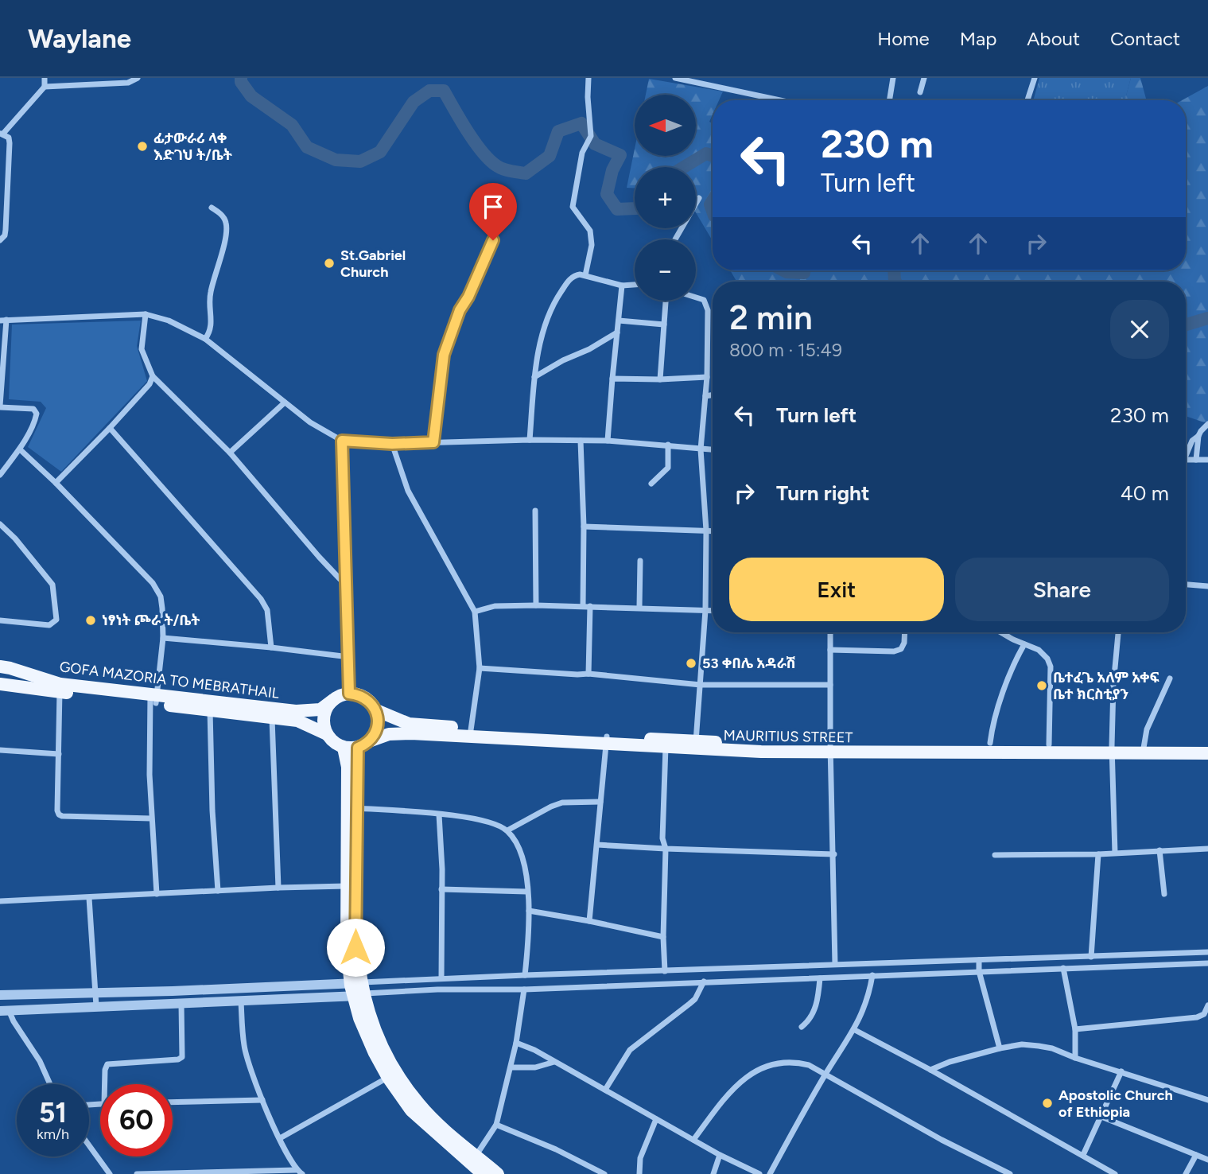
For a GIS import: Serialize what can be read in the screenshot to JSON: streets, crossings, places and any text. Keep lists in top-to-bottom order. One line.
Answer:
{"streets":{"main road":["GOFA MAZORIA TO MEBRATHAIL","MAURITIUS STREET"]},"crossings":[["GOFA MAZORIA TO MEBRATHAIL","MAURITIUS STREET"]],"places":["ፊታውራሪ ላቀ እድገህ ት/ቤት","St.Gabriel Church","ነፃነት ጮራ ት/ቤት","53 ቀበሌ አዳራሽ","ቤተፈጌ አለም አቀፍ ቤተ ክርስቲያን","Apostolic Church of Ethiopia"],"north":"left","page":{"header":"Waylane","nav":["Home","Map","About","Contact"],"map_buttons":["+","−"],"turn":["230 m","Turn left"],"heading":["2 min","800 m · 15:49"],"list":[{"name":"Turn left","value":"230 m"},{"name":"Turn right","value":"40 m"}],"buttons":["Exit","Share"],"speed":"51 km/h","limit":"60"}}
